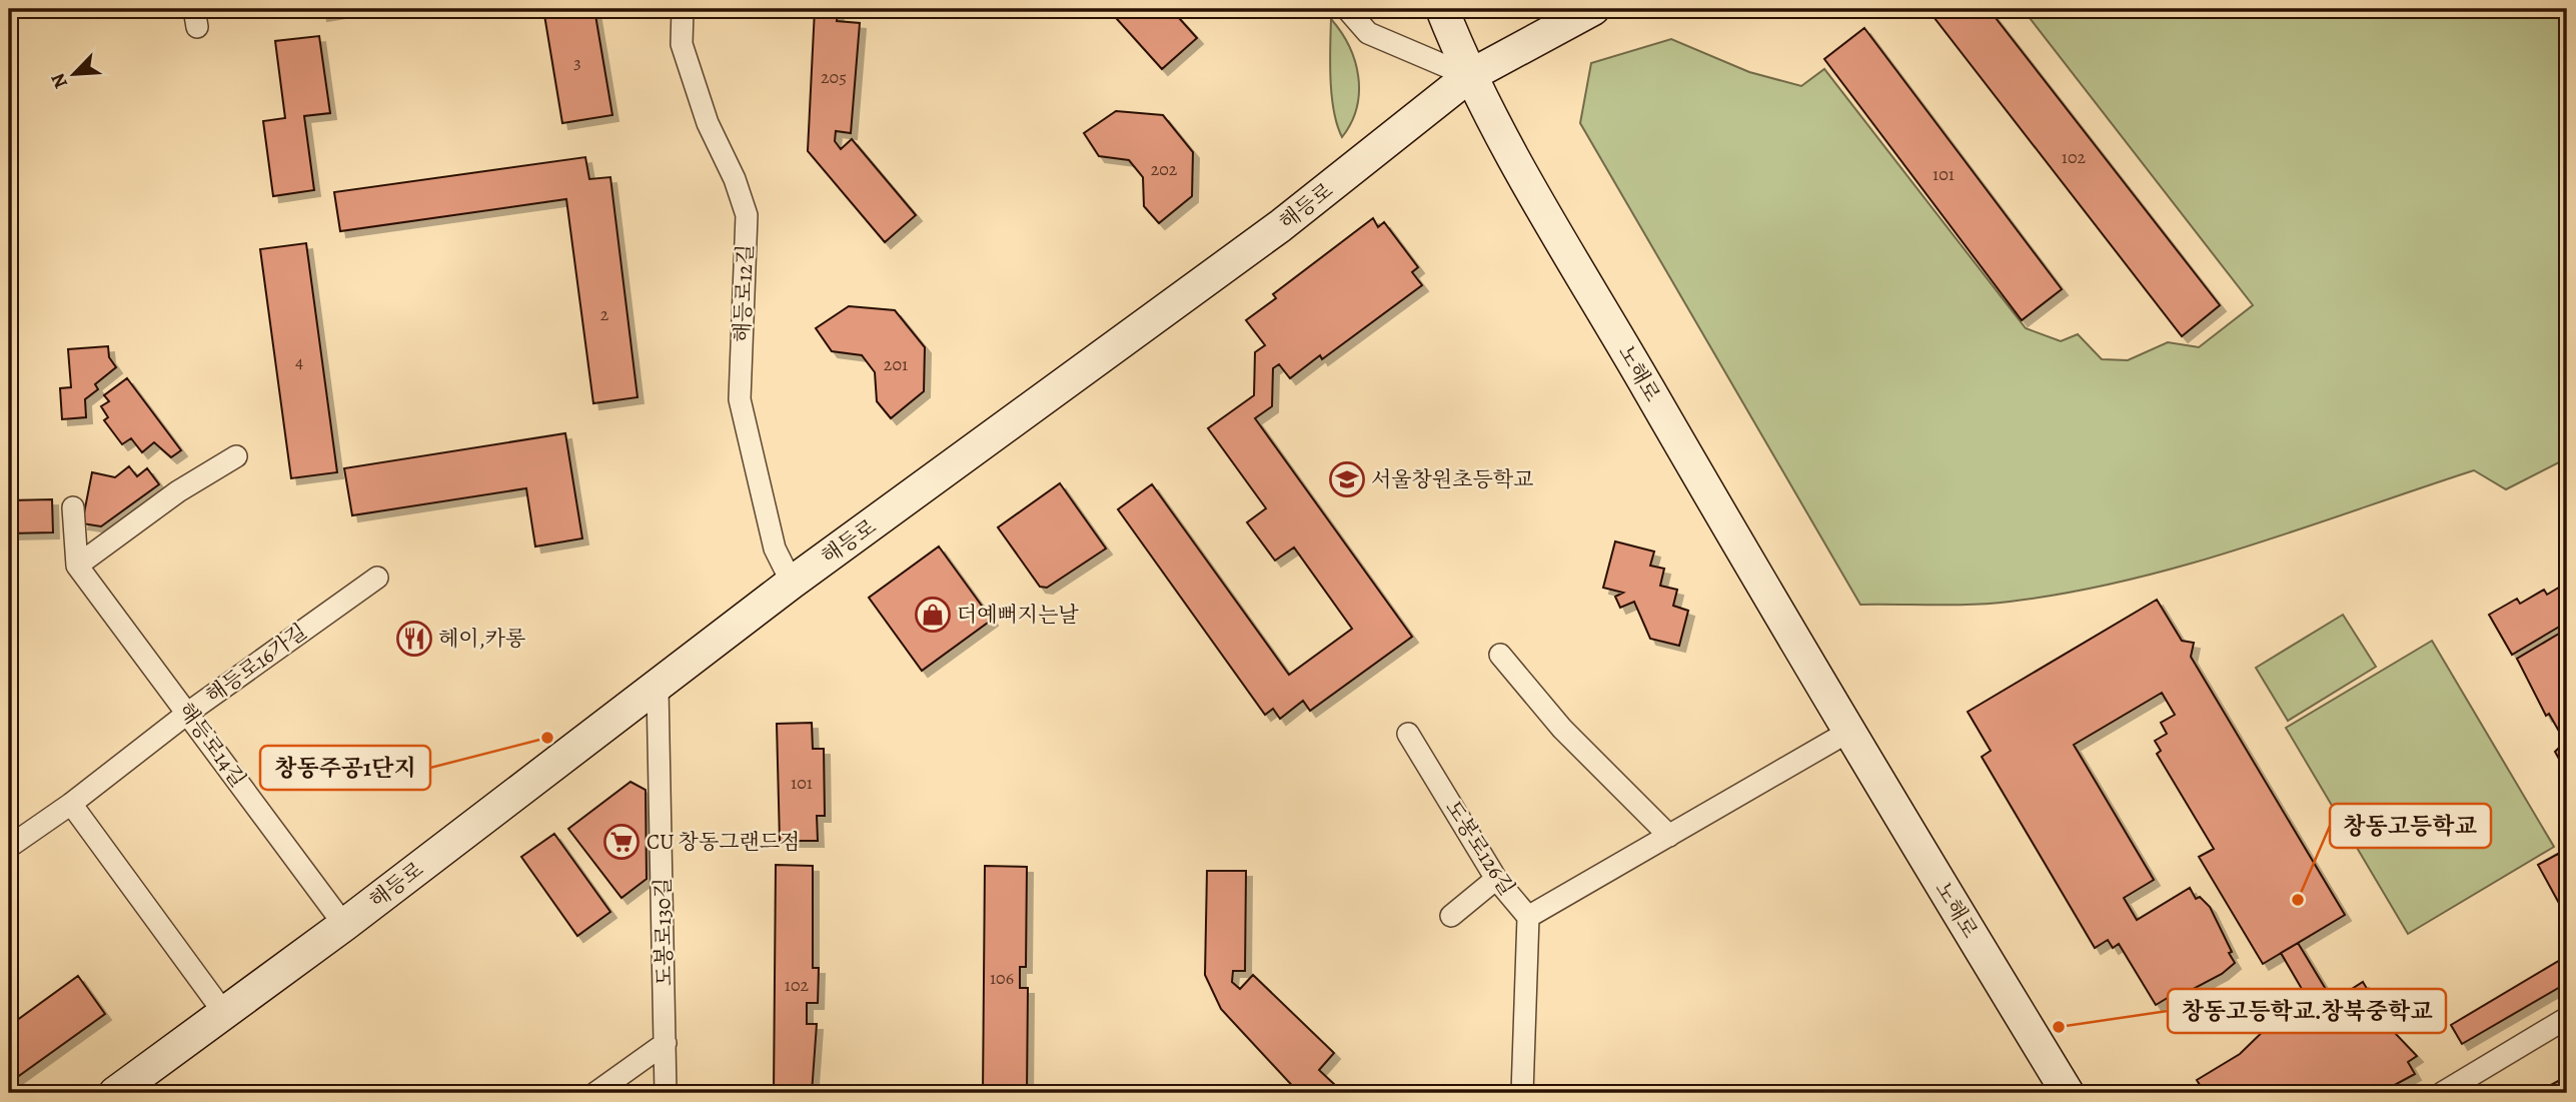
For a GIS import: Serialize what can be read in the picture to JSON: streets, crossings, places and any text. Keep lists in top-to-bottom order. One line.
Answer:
{"streets":{"main road":["해등로","노해로"],"street":["해등로12길","해등로16가길","해등로14길","도봉로126길","도봉로130길"]},"crossings":[["해등로","해등로12길"],["해등로","노해로"],["해등로","해등로14길"],["해등로","도봉로130길"],["해등로16가길","해등로14길"]],"places":{"school or university":["서울창원초등학교"],"shop":["더예뻐지는날"],"restaurant":["헤이,카롱"],"other":["창동주공1단지","창동고등학교","창동고등학교.창북중학교"],"supermarket":["CU 창동그랜드점"]},"house_numbers":["3","205","102","202","101","2","4","201","101","106","102"],"north":"bottom left"}
